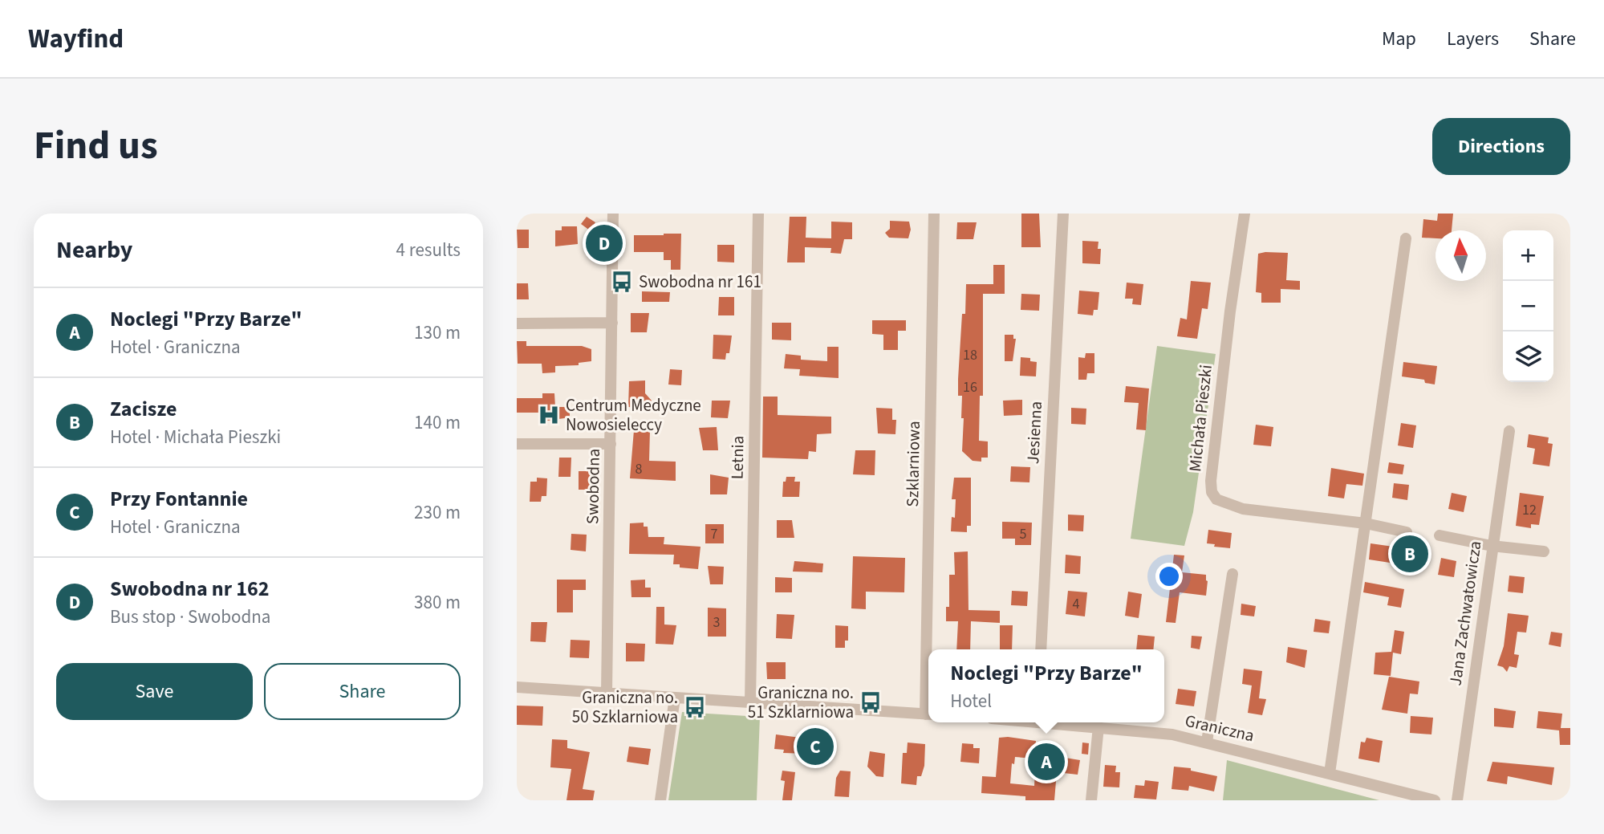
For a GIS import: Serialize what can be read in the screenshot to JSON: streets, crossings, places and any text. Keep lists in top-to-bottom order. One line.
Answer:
{"streets":{"street":["Michała Pieszki","Jesienna","Letnia","Szklarniowa","Swobodna","Jana Zachwatowicza","Graniczna"]},"places":{"bus stop":["Swobodna nr 161","Graniczna no. 51 Szklarniowa","Graniczna no. 50 Szklarniowa"],"hospital":["Centrum Medyczne Nowosieleccy"]},"house_numbers":["18","16","8","12","7","5","4","3"],"north":"top","page":{"header":"Wayfind","nav":["Map","Layers","Share"],"title":"Find us","buttons":["Directions",["Save","Share"]],"heading":["Nearby","4 results"],"pins":["D","B","C","A"],"map_buttons":["+","−"],"list":[{"mark":"A","name":"Noclegi \"Przy Barze\"","note":"Hotel · Graniczna","value":"130 m"},{"mark":"B","name":"Zacisze","note":"Hotel · Michała Pieszki","value":"140 m"},{"mark":"C","name":"Przy Fontannie","note":"Hotel · Graniczna","value":"230 m"},{"mark":"D","name":"Swobodna nr 162","note":"Bus stop · Swobodna","value":"380 m"}],"popup":["Noclegi \"Przy Barze\"","Hotel"]}}
